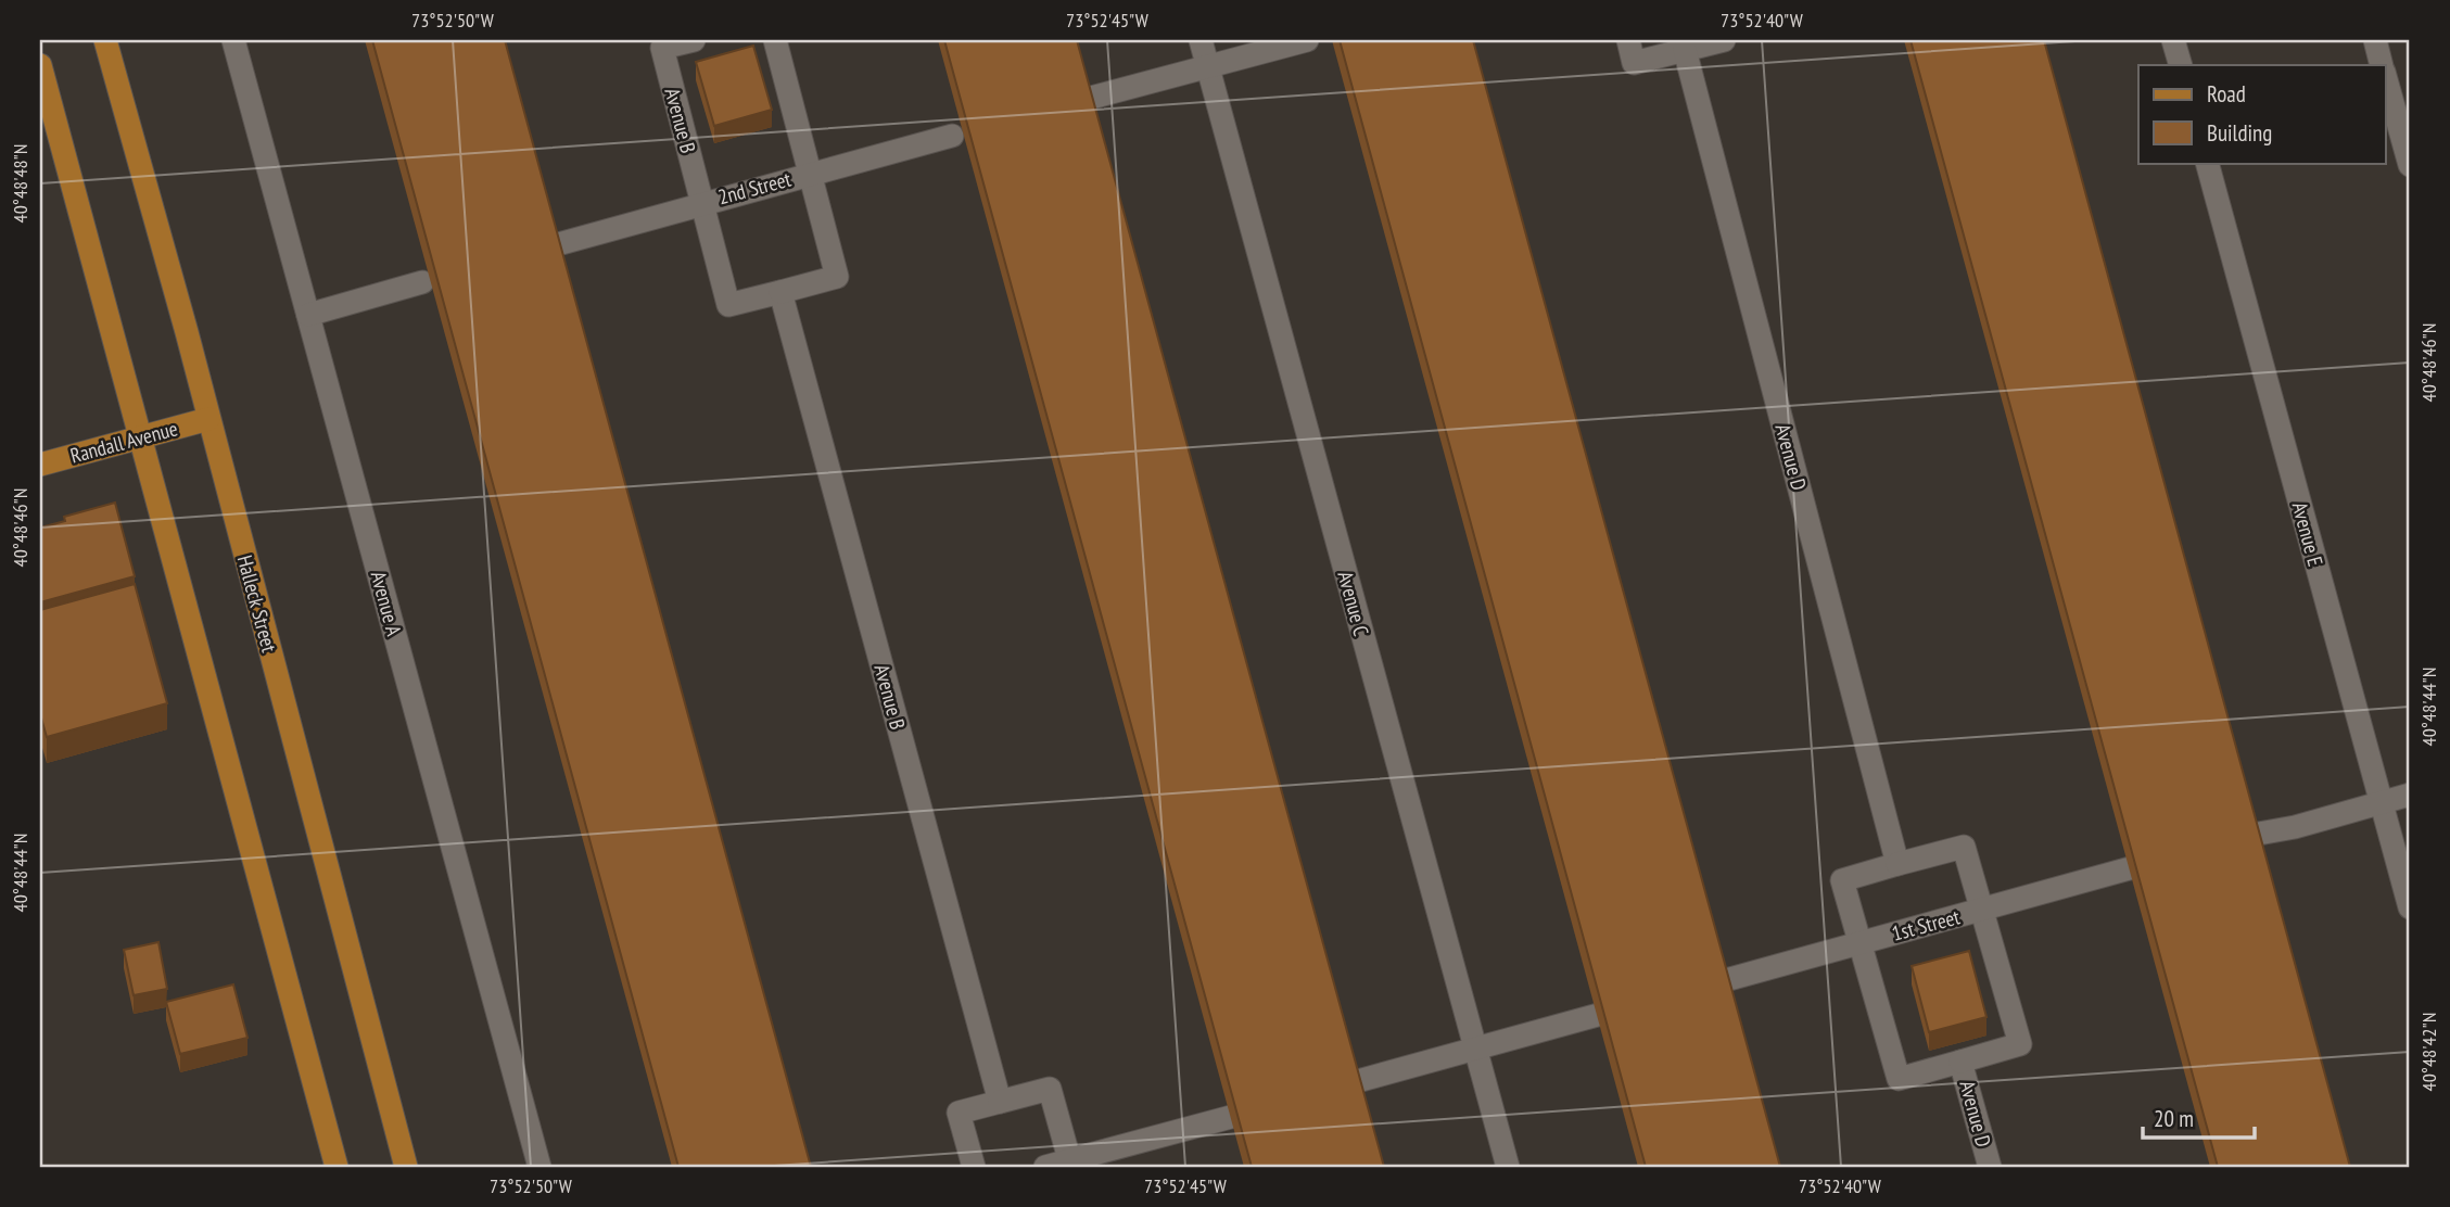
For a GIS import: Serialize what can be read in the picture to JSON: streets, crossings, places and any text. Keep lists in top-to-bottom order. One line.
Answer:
{"streets":{"main road":["Randall Avenue","Halleck Street"],"lane":["Avenue B","2nd Street","Avenue D","Avenue E","Avenue A","Avenue C","1st Street"]},"crossings":[["Avenue B","2nd Street"],["Randall Avenue","Halleck Street"],["Avenue D","1st Street"]],"legend":["Road","Building"],"scale_bar":"20 m","coordinates":["73°52'50\"W","73°52'45\"W","73°52'40\"W","40°48'48\"N","40°48'46\"N","40°48'44\"N","40°48'42\"N"]}
